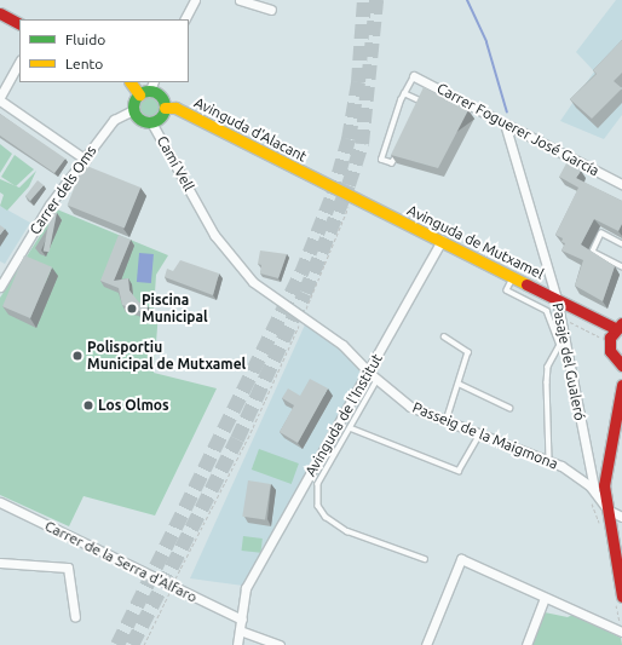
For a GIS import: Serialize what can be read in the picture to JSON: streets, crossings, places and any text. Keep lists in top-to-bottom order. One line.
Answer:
{"streets":{"street":["Avinguda d'Alacant","Carrer Foguerer José García","Camí Vell","Carrer dels Oms","Avinguda de Mutxamel","Pasaje del Gualeró","Avinguda de l'Institut","Passeig de la Maigmona","Carrer de la Serra d'Alfaro"]},"crossings":[["Avinguda d'Alacant","Camí Vell"],["Avinguda d'Alacant","Carrer dels Oms"],["Avinguda d'Alacant","Avinguda de Mutxamel"],["Carrer Foguerer José García","Pasaje del Gualeró"],["Camí Vell","Carrer dels Oms"],["Camí Vell","Passeig de la Maigmona"],["Avinguda de Mutxamel","Pasaje del Gualeró"],["Avinguda de Mutxamel","Avinguda de l'Institut"],["Pasaje del Gualeró","Passeig de la Maigmona"],["Avinguda de l'Institut","Passeig de la Maigmona"],["Avinguda de l'Institut","Carrer de la Serra d'Alfaro"]],"places":["Piscina Municipal","Polisportiu Municipal de Mutxamel","Los Olmos"],"legend":["Fluido","Lento"]}
